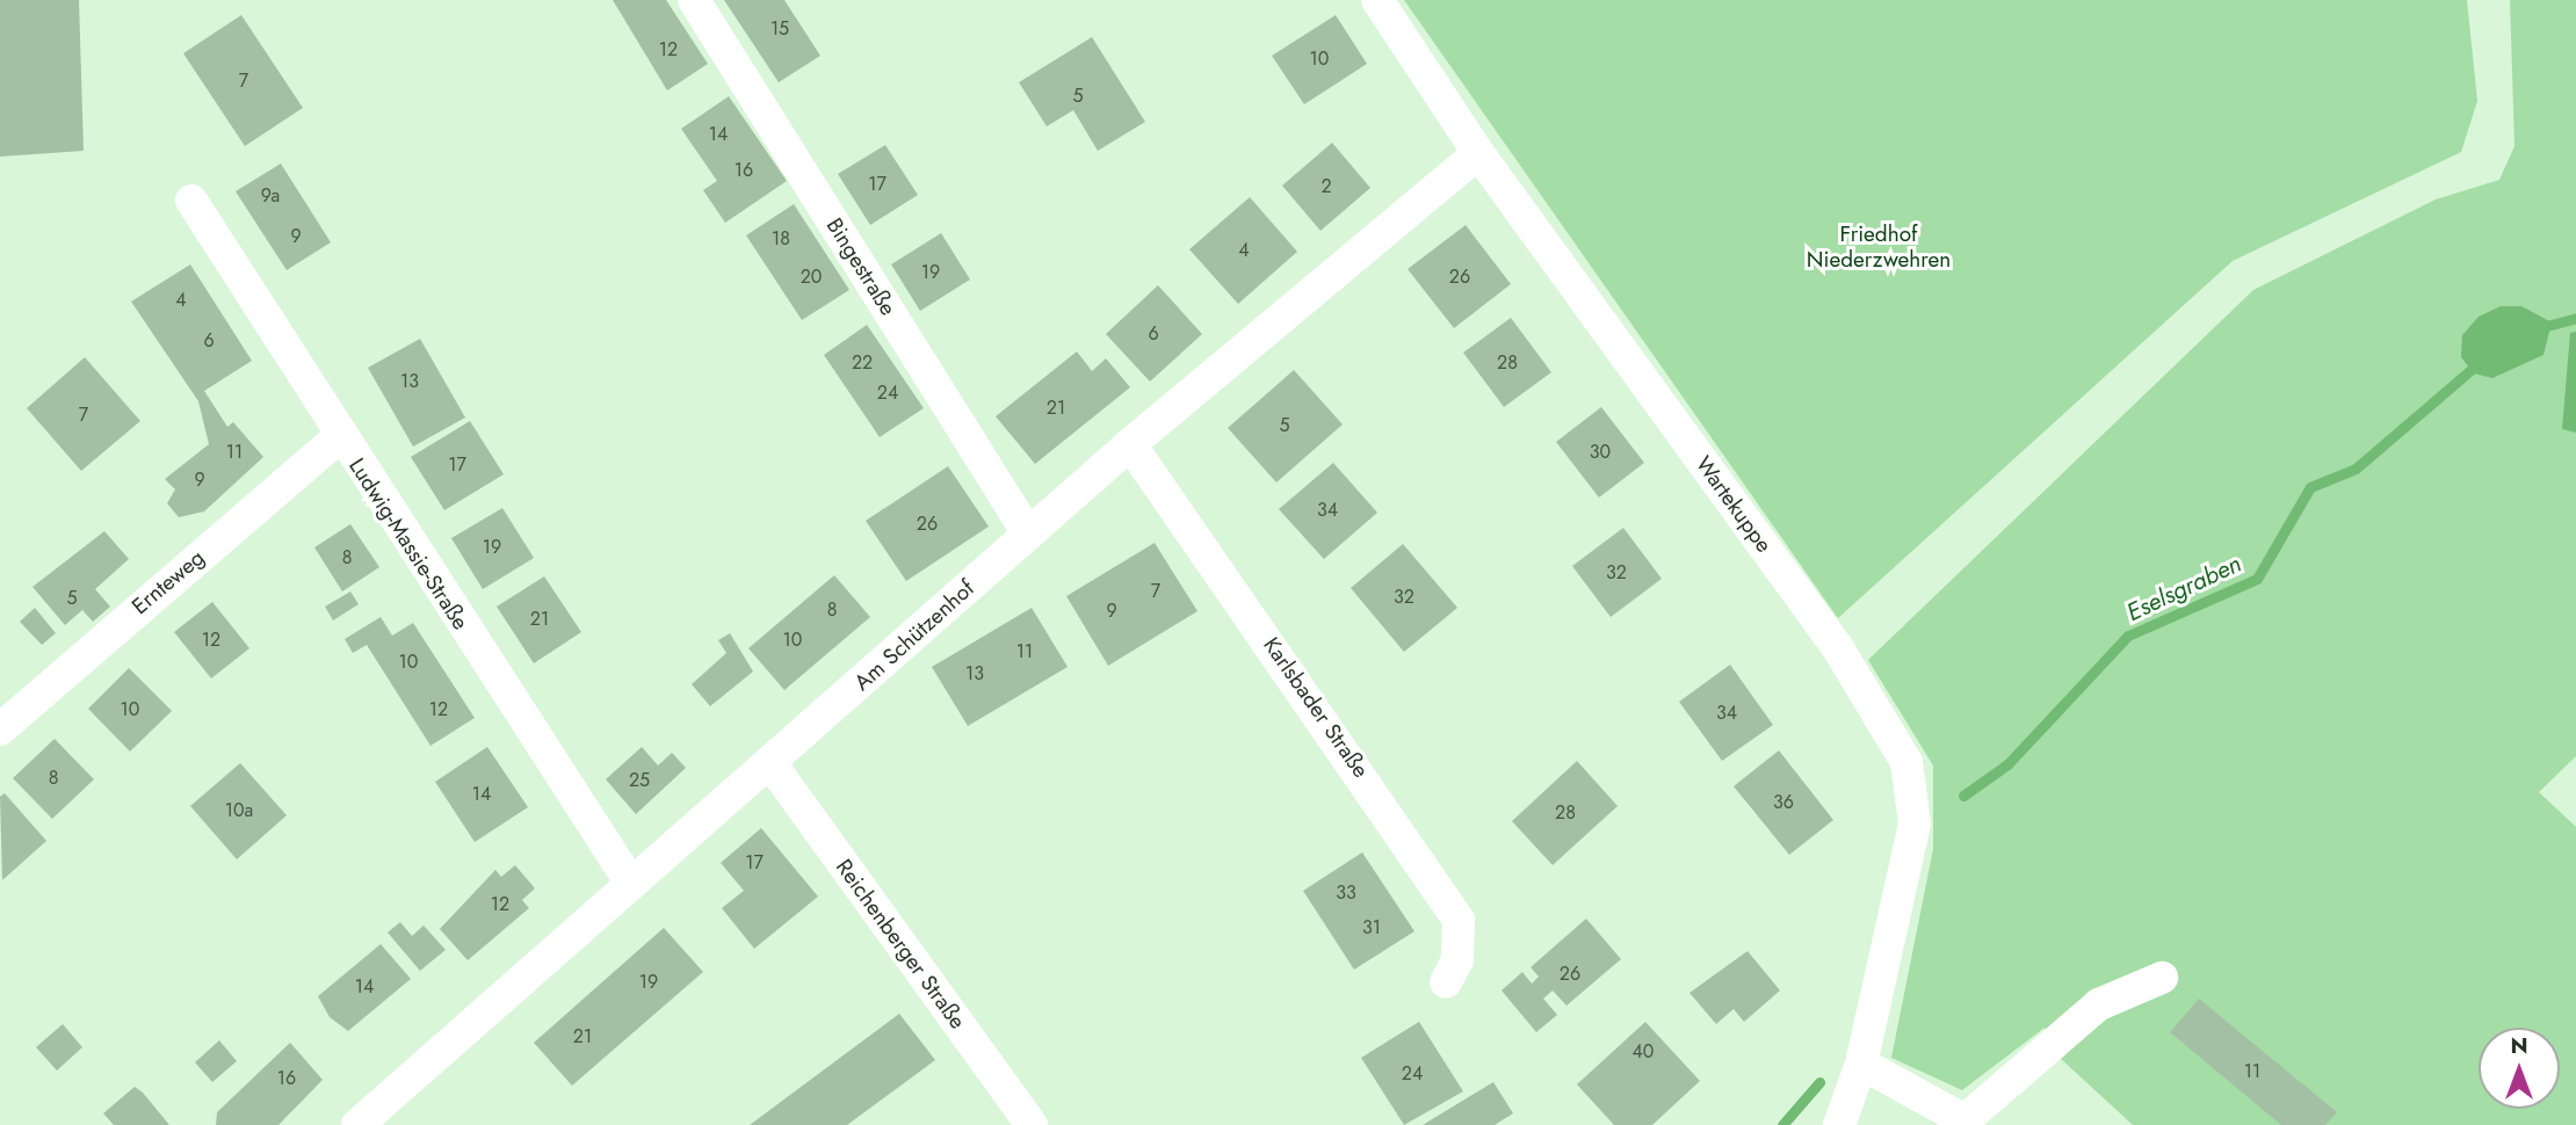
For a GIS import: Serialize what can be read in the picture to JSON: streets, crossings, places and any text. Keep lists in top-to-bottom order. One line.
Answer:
{"streets":{"street":["Bingestraße","Wartekuppe","Ludwig-Massie-Straße","Ernteweg","Am Schützenhof","Karlsbader Straße","Reichenberger Straße"]},"crossings":[["Bingestraße","Am Schützenhof"],["Wartekuppe","Am Schützenhof"],["Ludwig-Massie-Straße","Ernteweg"],["Ludwig-Massie-Straße","Am Schützenhof"],["Am Schützenhof","Karlsbader Straße"],["Am Schützenhof","Reichenberger Straße"]],"water":["Eselsgraben"],"parks":["Friedhof Niederzwehren"],"house_numbers":["15","12","10","7","5","14","16","17","2","9a","9","18","4","19","20","26","4","6","6","22","28","13","24","21","7","5","11","30","17","9","34","26","19","8","32","7","32","5","8","9","21","12","10","11","10","13","10","12","34","8","25","14","36","10a","28","17","33","12","31","26","19","14","21","40","11","24","16"],"north":"top"}
